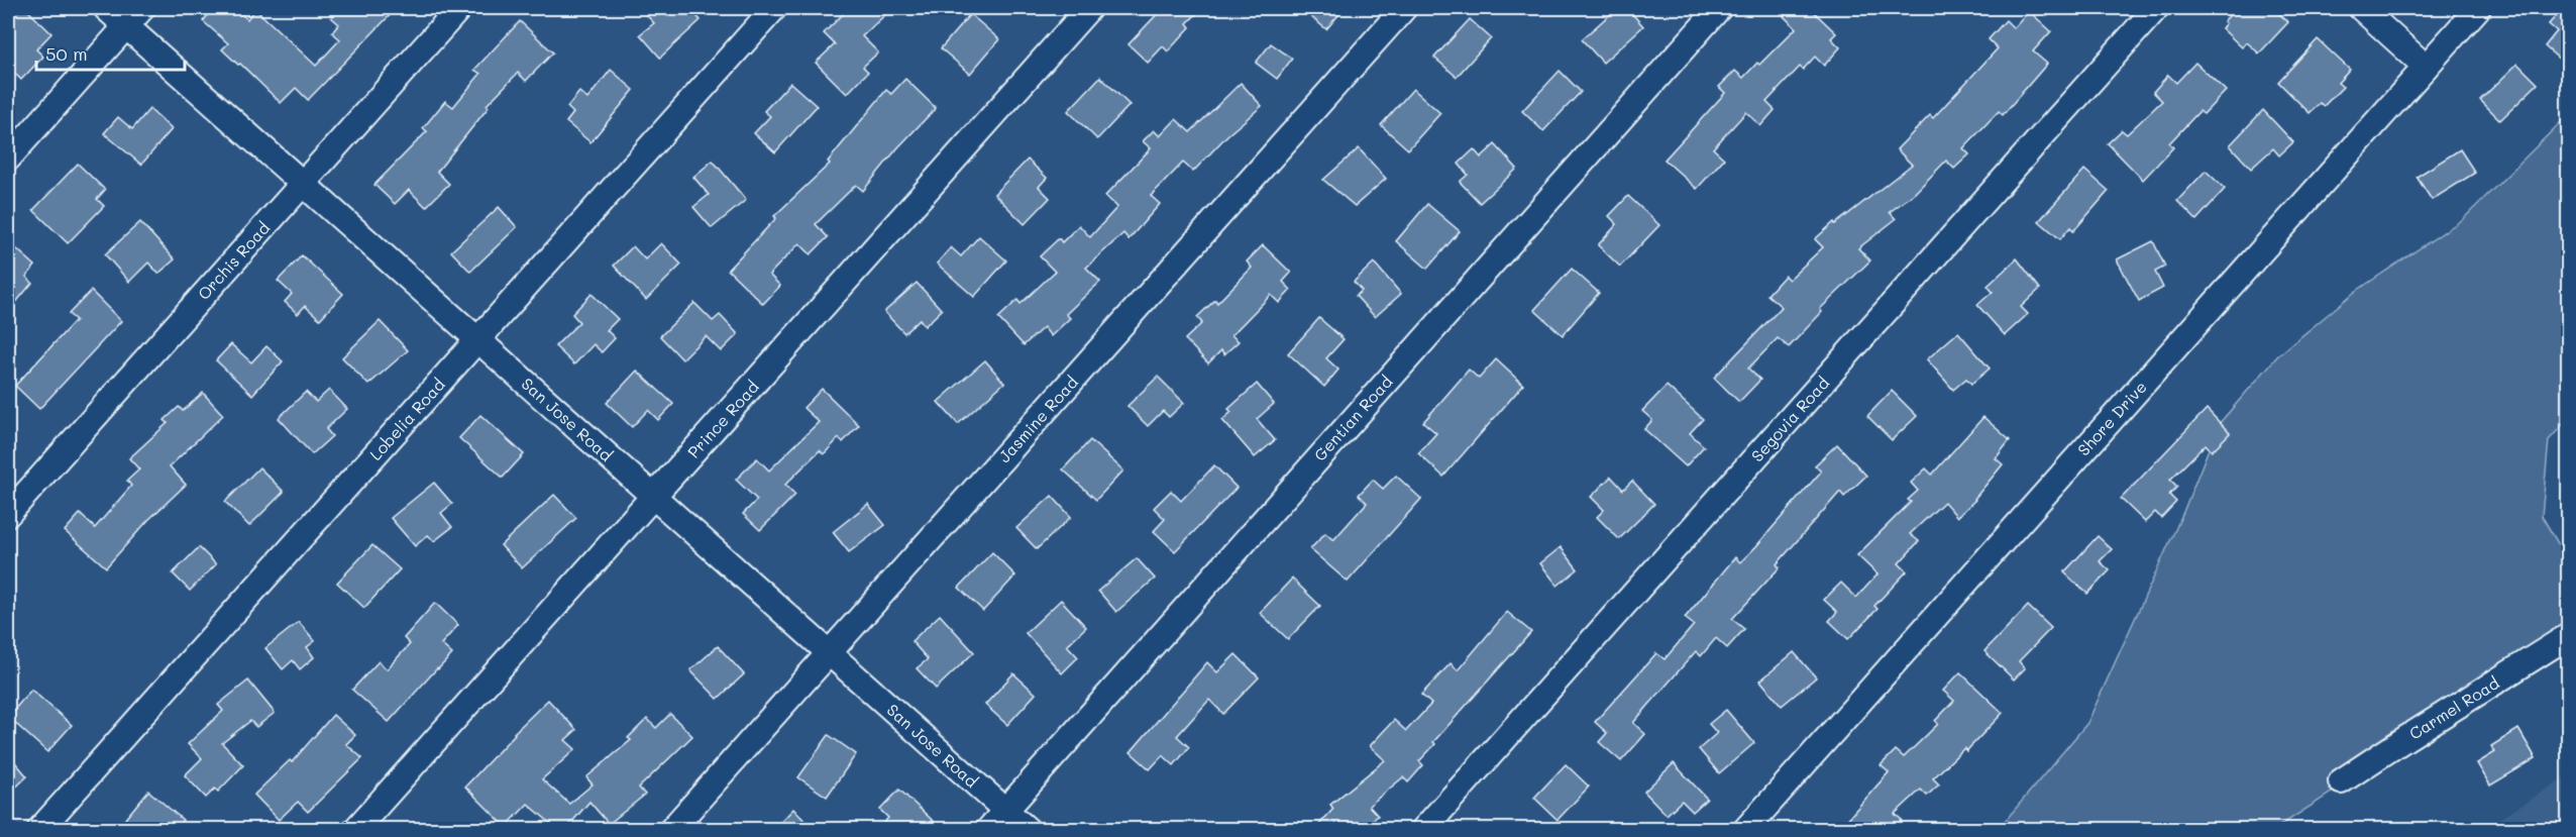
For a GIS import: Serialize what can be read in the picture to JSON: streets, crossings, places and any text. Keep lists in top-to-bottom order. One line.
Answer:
{"streets":{"street":["Orchis Road","Gentian Road","Shore Drive","Lobelia Road","San Jose Road","Prince Road","Jasmine Road","Segovia Road","Carmel Road"]},"crossings":[["Orchis Road","San Jose Road"],["Gentian Road","San Jose Road"],["Lobelia Road","San Jose Road"],["San Jose Road","Prince Road"],["San Jose Road","Jasmine Road"]],"scale_bar":"50 m"}
